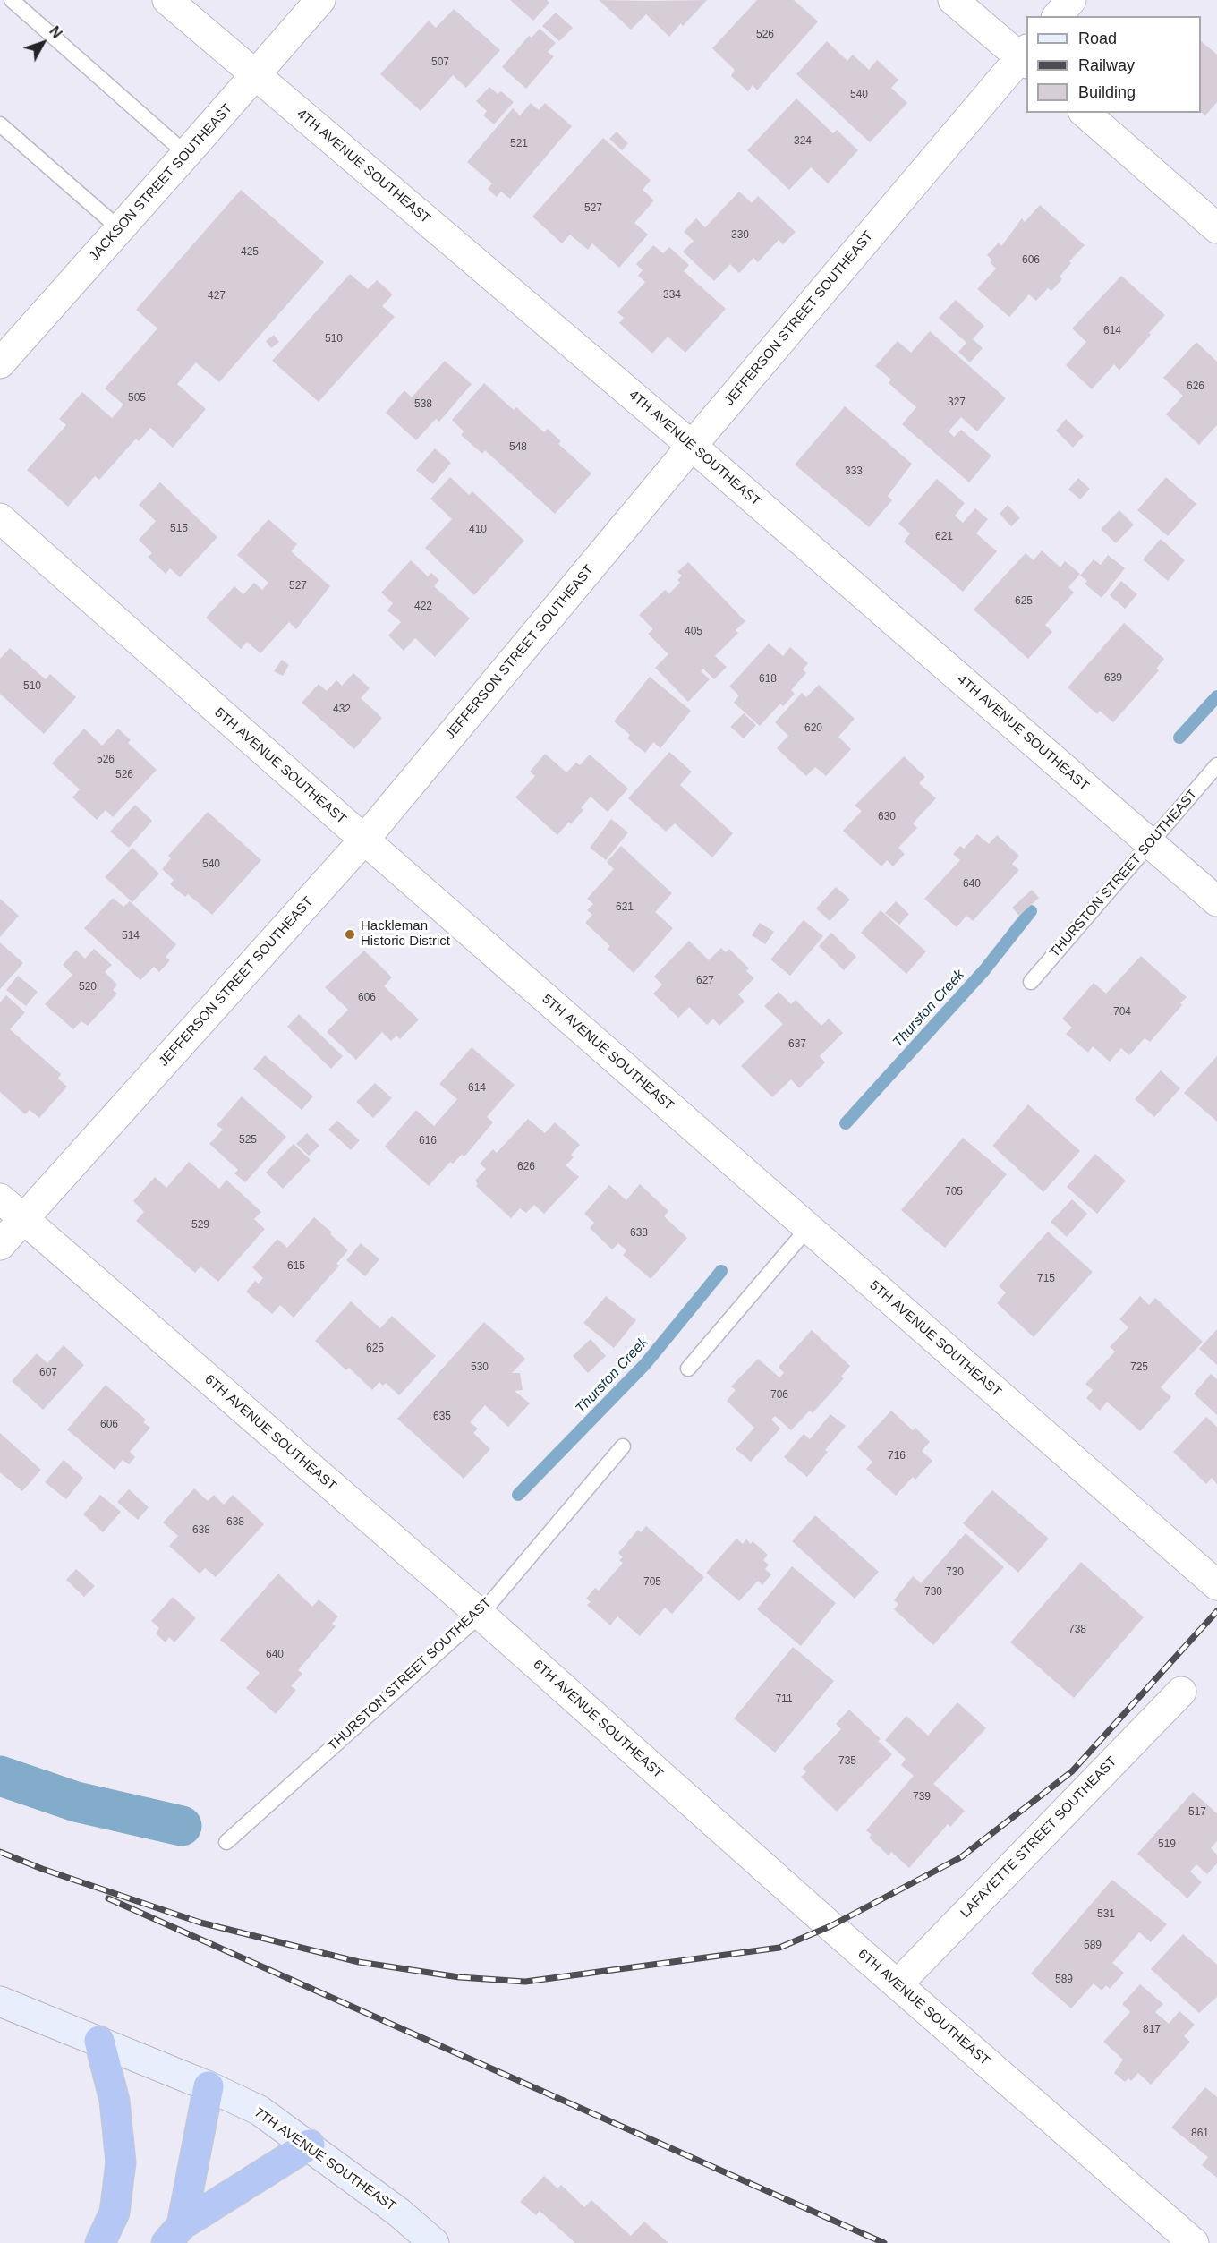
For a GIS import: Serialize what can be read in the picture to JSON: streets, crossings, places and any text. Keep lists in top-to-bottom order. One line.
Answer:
{"streets":{"street":["4TH AVENUE SOUTHEAST","JACKSON STREET SOUTHEAST","JEFFERSON STREET SOUTHEAST","5TH AVENUE SOUTHEAST","6TH AVENUE SOUTHEAST","LAFAYETTE STREET SOUTHEAST","7TH AVENUE SOUTHEAST"],"lane":["THURSTON STREET SOUTHEAST"]},"crossings":[["4TH AVENUE SOUTHEAST","JACKSON STREET SOUTHEAST"],["4TH AVENUE SOUTHEAST","JEFFERSON STREET SOUTHEAST"],["4TH AVENUE SOUTHEAST","THURSTON STREET SOUTHEAST"],["JEFFERSON STREET SOUTHEAST","5TH AVENUE SOUTHEAST"],["JEFFERSON STREET SOUTHEAST","6TH AVENUE SOUTHEAST"],["THURSTON STREET SOUTHEAST","6TH AVENUE SOUTHEAST"],["6TH AVENUE SOUTHEAST","LAFAYETTE STREET SOUTHEAST"]],"water":["Thurston Creek"],"places":["Hackleman Historic District"],"house_numbers":["526","507","540","324","521","527","330","425","606","334","427","614","510","626","505","327","538","548","333","515","410","621","527","625","422","405","639","618","510","432","620","526","526","630","540","640","621","514","627","520","606","704","637","614","525","616","626","705","529","638","615","715","625","530","725","607","706","635","606","716","638","638","730","705","730","738","640","711","735","739","517","519","531","589","589","817","861"],"legend":["Road","Railway","Building"],"north":"top right"}
